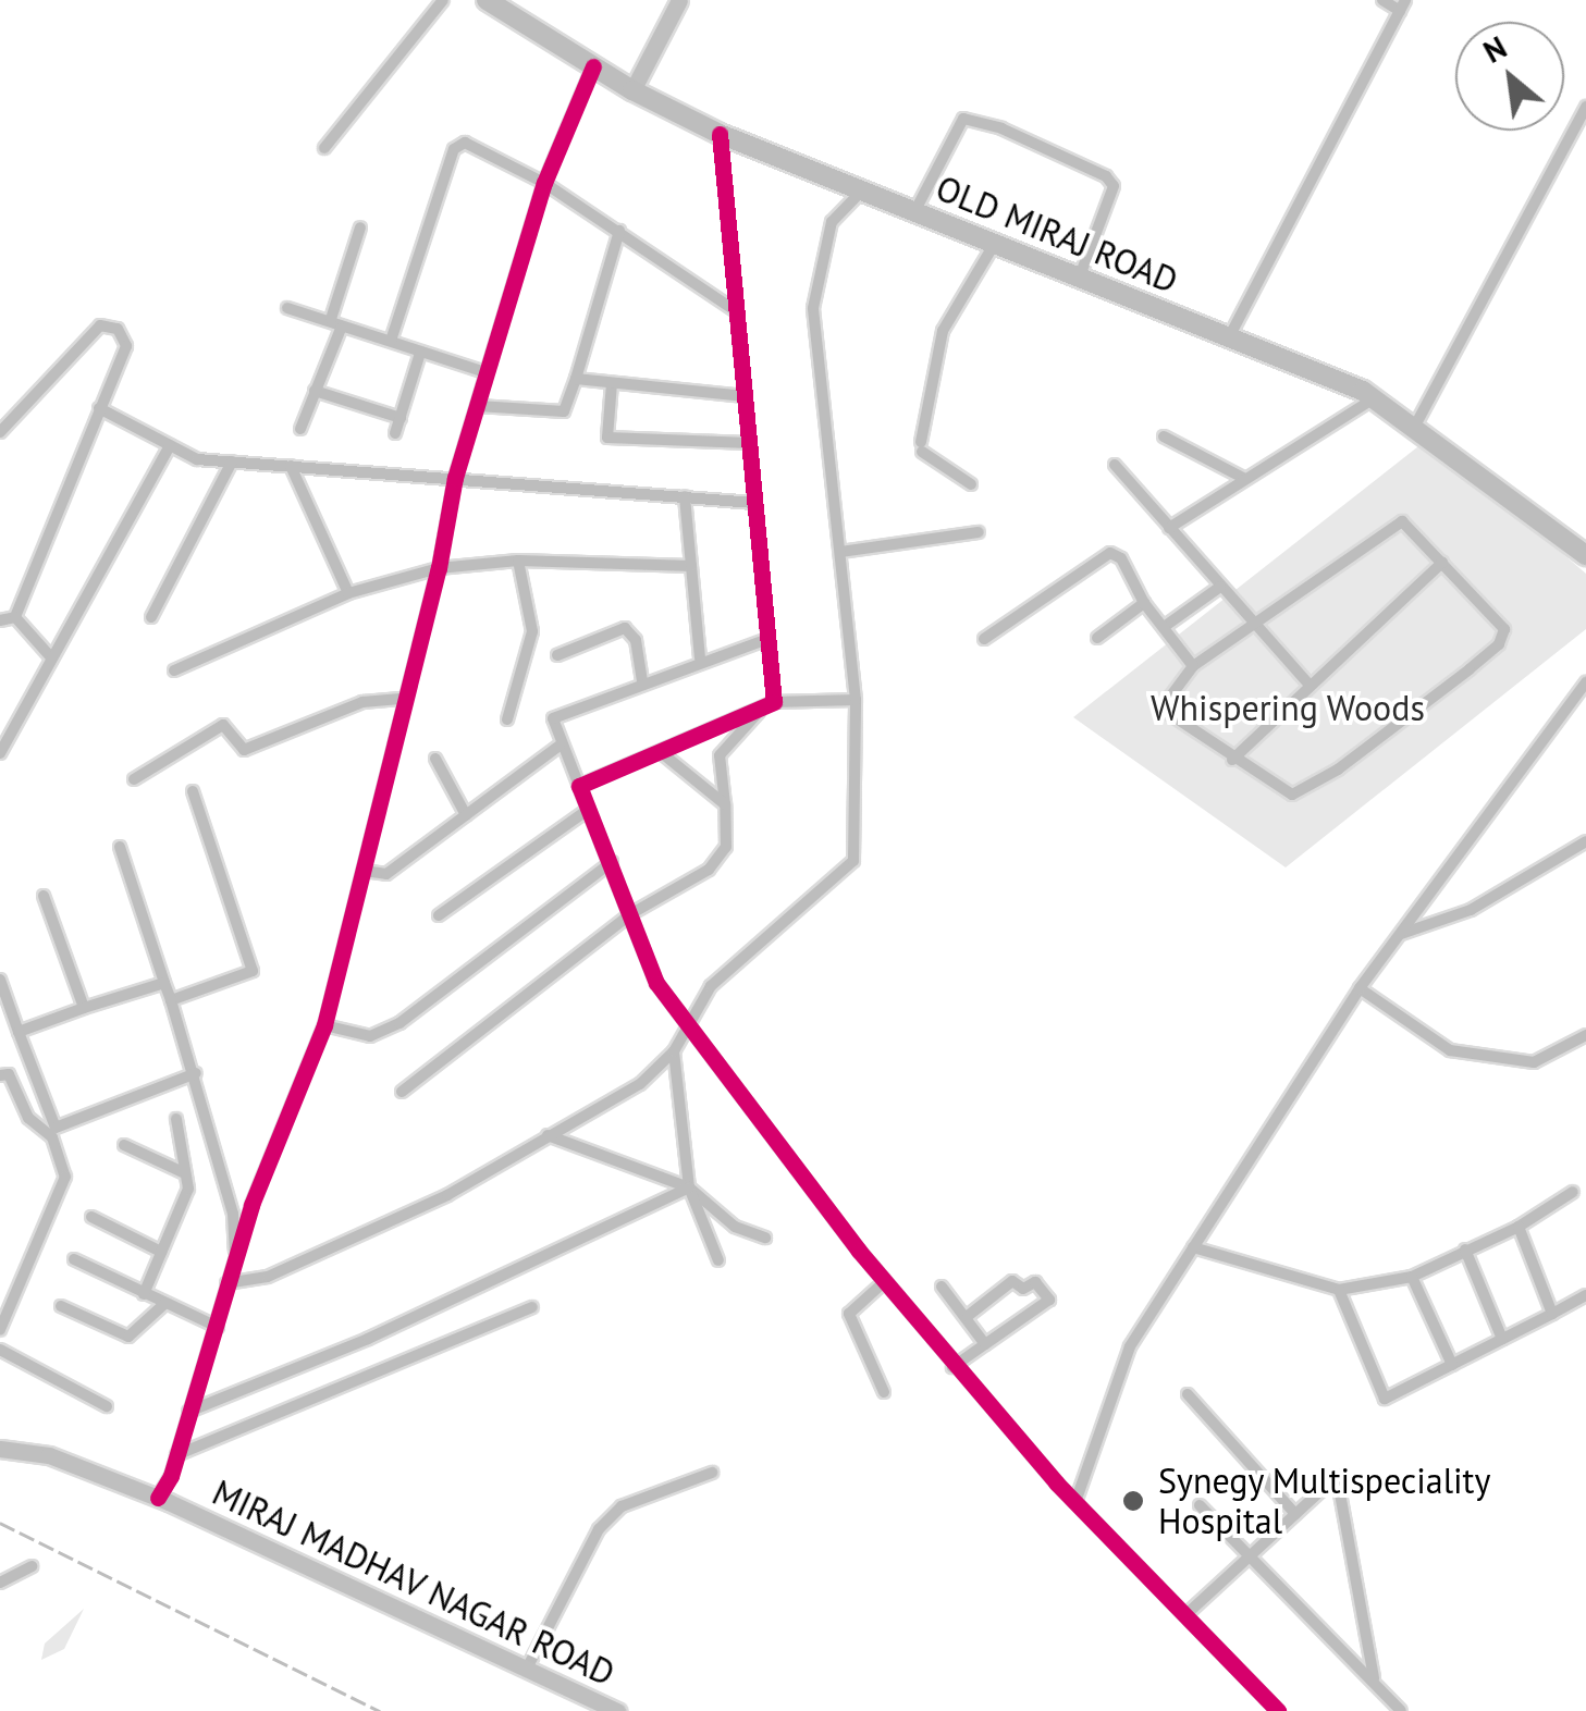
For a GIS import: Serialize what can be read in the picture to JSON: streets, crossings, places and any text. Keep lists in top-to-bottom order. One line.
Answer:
{"streets":{"main road":["OLD MIRAJ ROAD"],"street":["MIRAJ MADHAV NAGAR ROAD"]},"parks":["Whispering Woods"],"places":["Synegy Multispeciality Hospital"],"north":"top left"}
